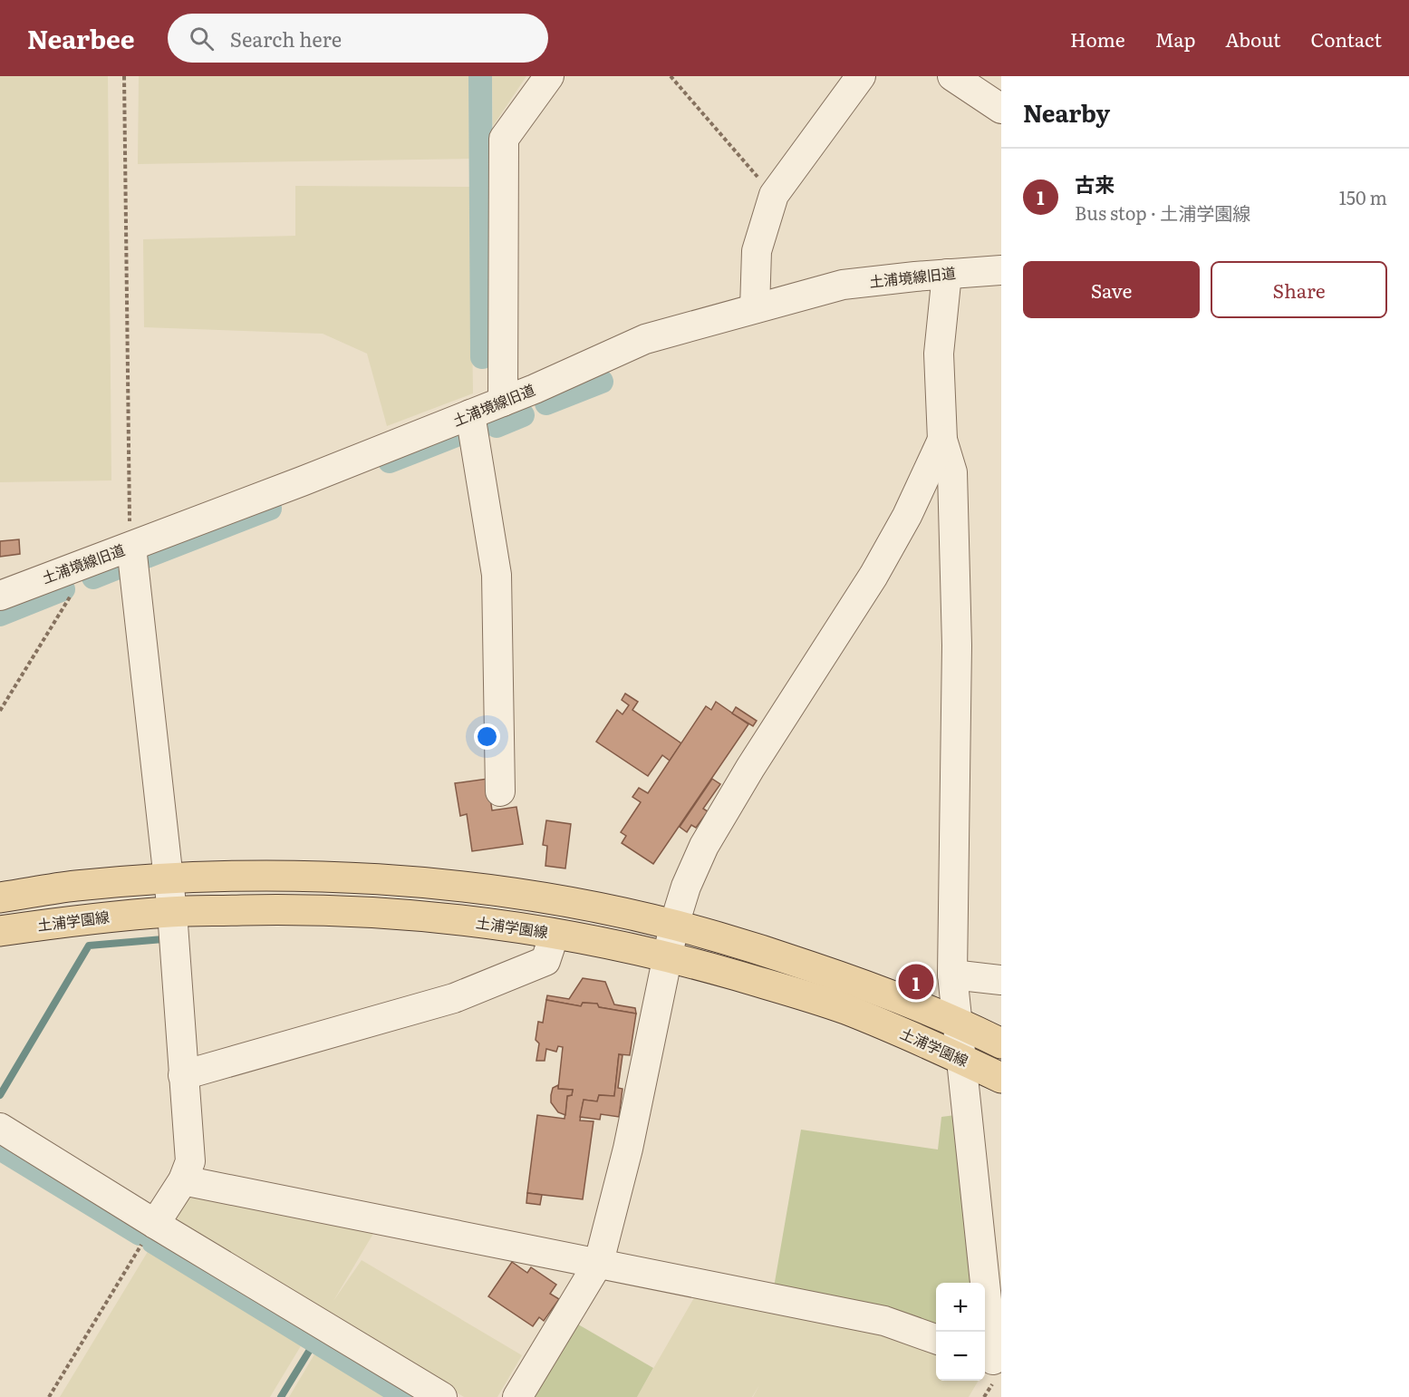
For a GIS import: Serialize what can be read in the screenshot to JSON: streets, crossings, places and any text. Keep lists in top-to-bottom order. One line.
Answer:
{"streets":{"main road":["土浦学園線"],"street":["土浦境線旧道"]},"page":{"header":"Nearbee","search":"Search here","nav":["Home","Map","About","Contact"],"heading":"Nearby","list":[{"mark":"1","name":"古来","note":"Bus stop · 土浦学園線","value":"150 m"}],"buttons":["Save","Share"],"pins":"1","map_buttons":["+","−"]}}
